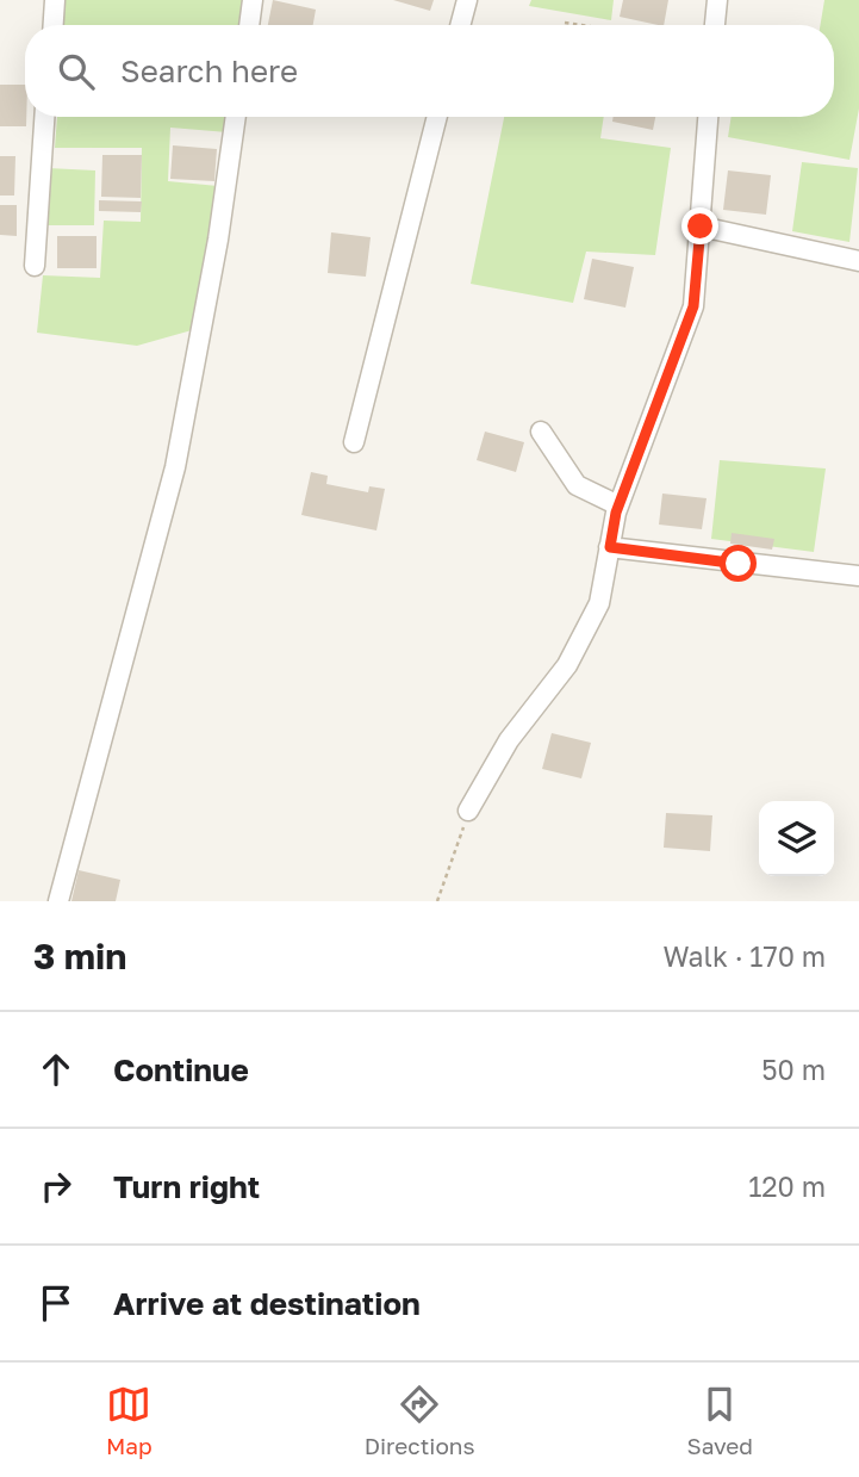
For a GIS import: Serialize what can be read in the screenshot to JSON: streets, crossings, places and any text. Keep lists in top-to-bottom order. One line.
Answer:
{"page":{"search":"Search here","heading":["3 min","Walk · 170 m"],"list":[["Continue","50 m"],["Turn right","120 m"],"Arrive at destination"],"nav":["Map","Directions","Saved"]}}
